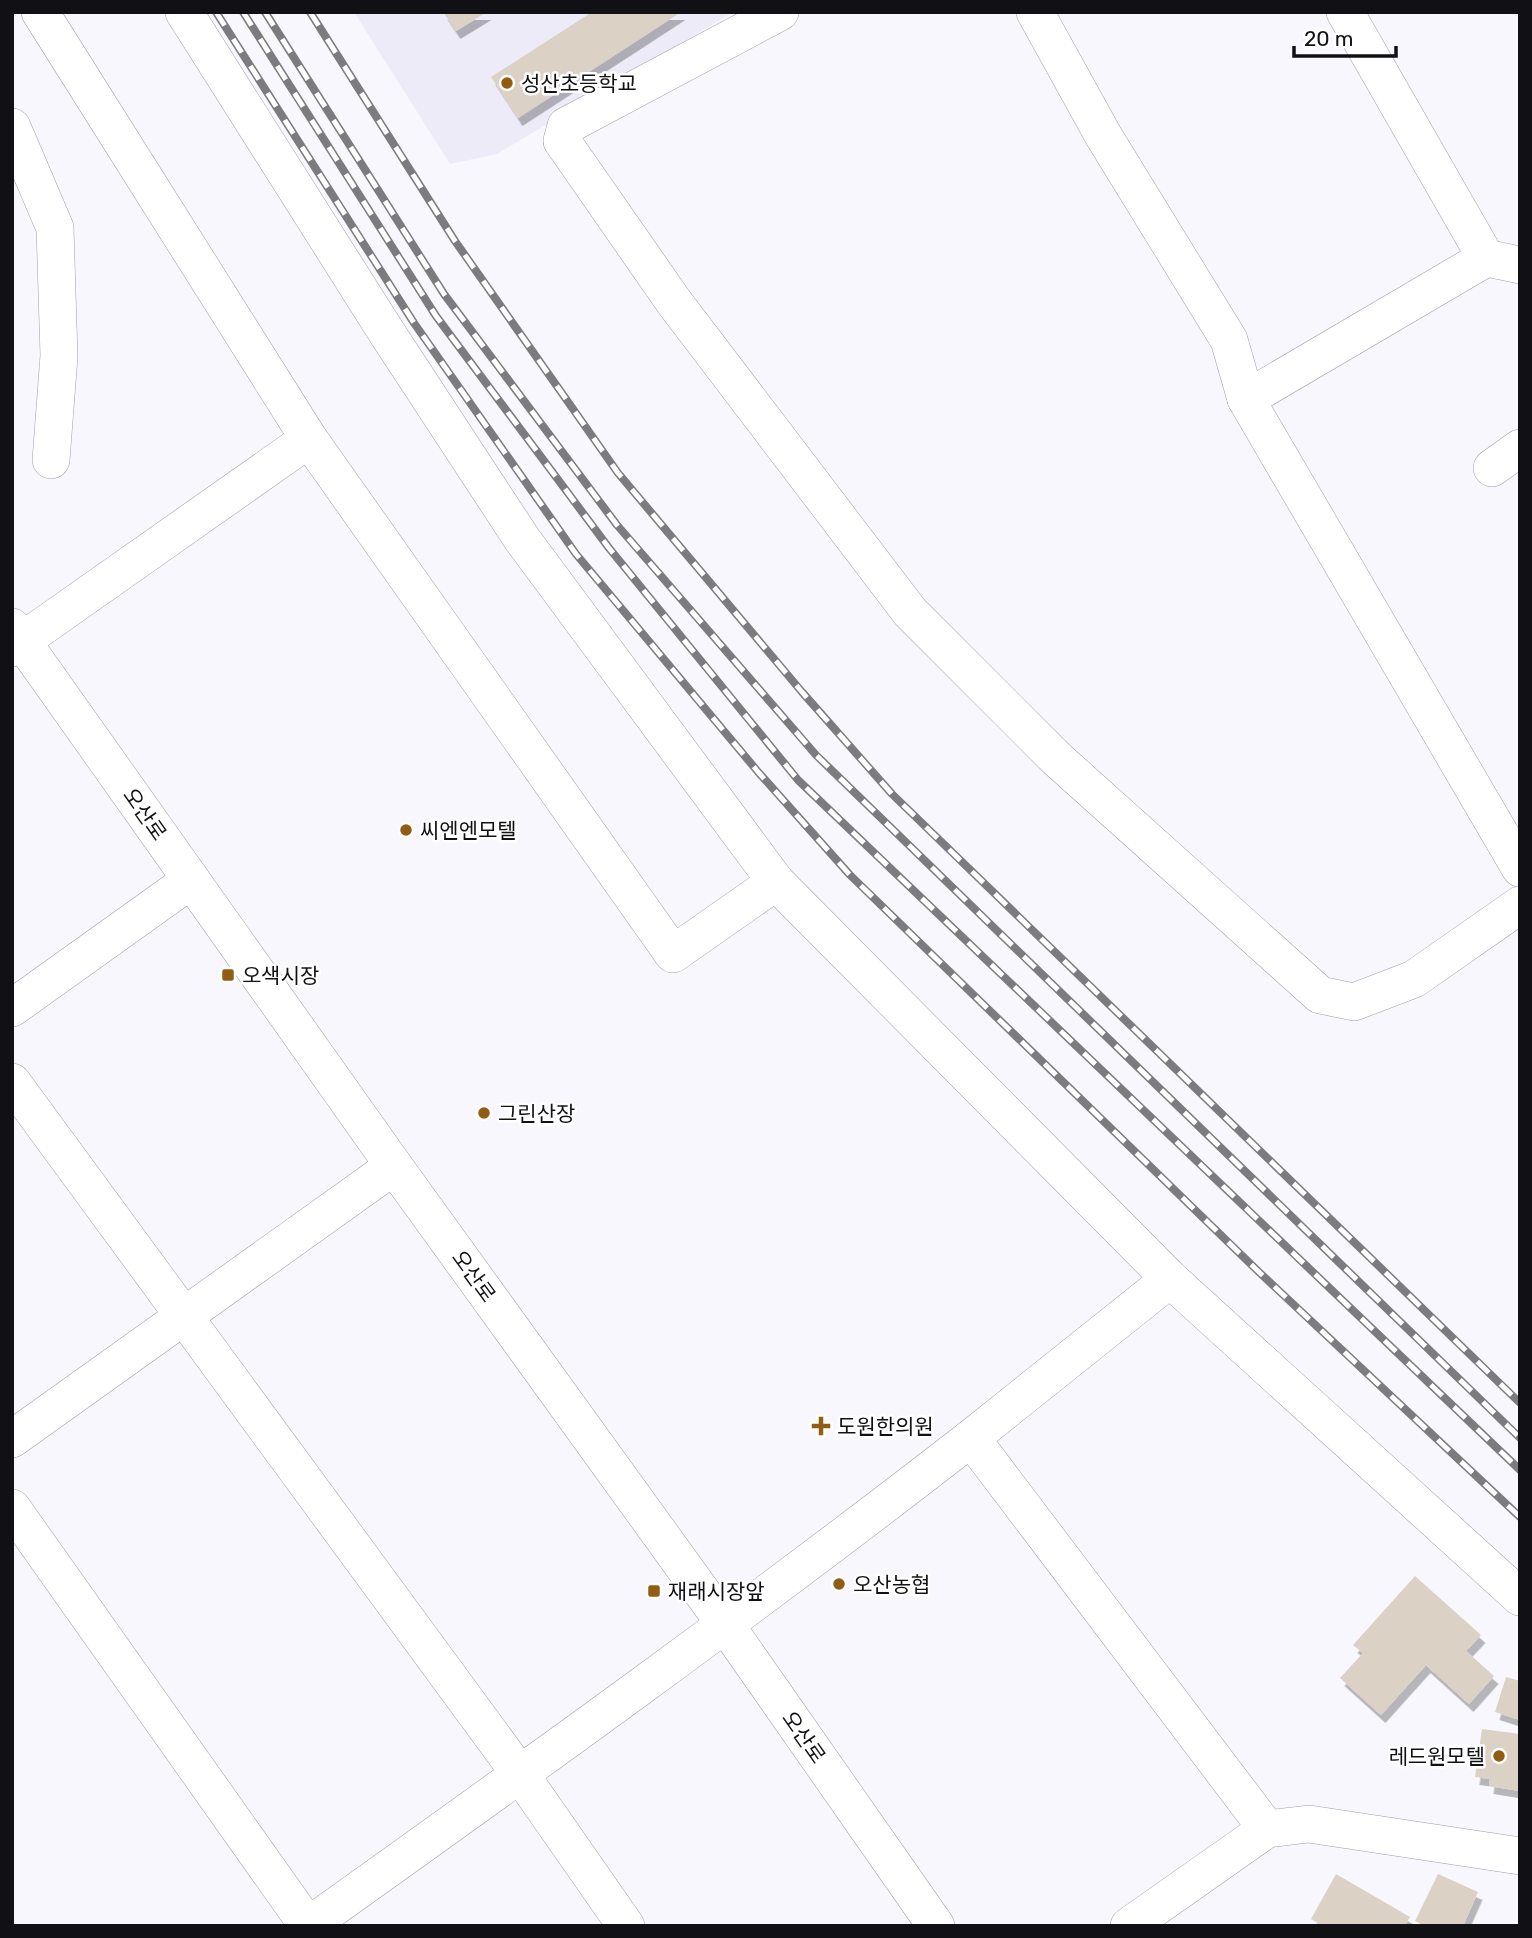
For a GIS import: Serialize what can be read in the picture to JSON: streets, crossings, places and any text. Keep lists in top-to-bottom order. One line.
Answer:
{"streets":{"street":["오산로"]},"places":{"other":["성산초등학교","씨엔엔모텔","그린산장","오산농협","레드원모텔"],"transit":["오색시장","재래시장앞"],"health":["도원한의원"]},"scale_bar":"20 m"}
